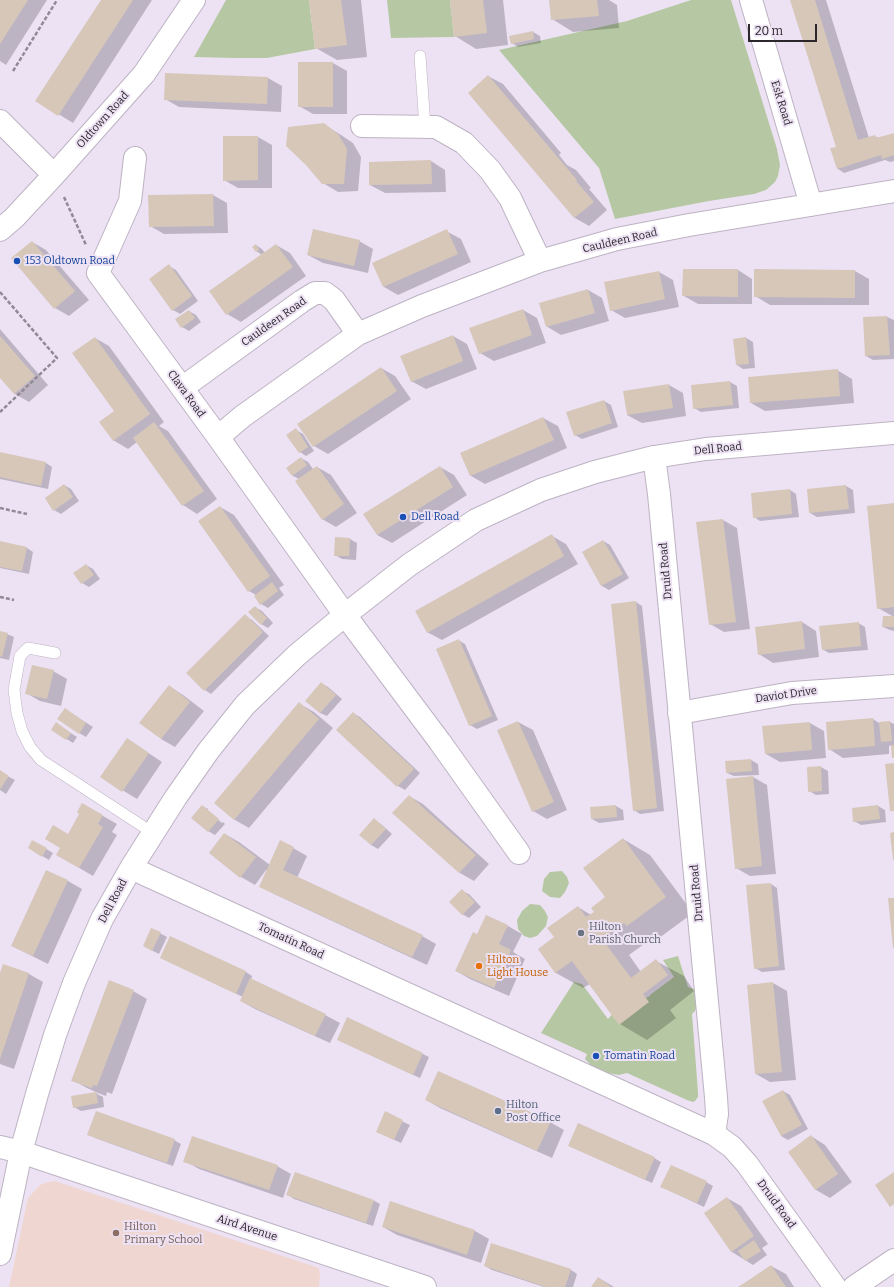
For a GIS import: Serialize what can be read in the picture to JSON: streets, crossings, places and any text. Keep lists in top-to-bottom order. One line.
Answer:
{"streets":{"street":["Esk Road","Oldtown Road","Cauldeen Road","Clava Road","Dell Road","Druid Road","Daviot Drive","Tomatin Road","Aird Avenue"]},"crossings":[["Esk Road","Cauldeen Road"],["Cauldeen Road","Clava Road"],["Clava Road","Dell Road"],["Dell Road","Druid Road"],["Dell Road","Tomatin Road"],["Dell Road","Aird Avenue"],["Druid Road","Daviot Drive"],["Druid Road","Tomatin Road"]],"places":["153 Oldtown Road","Dell Road","Hilton Parish Church","Hilton Light House","Tomatin Road","Hilton Post Office","Hilton Primary School"],"scale_bar":"20 m"}
